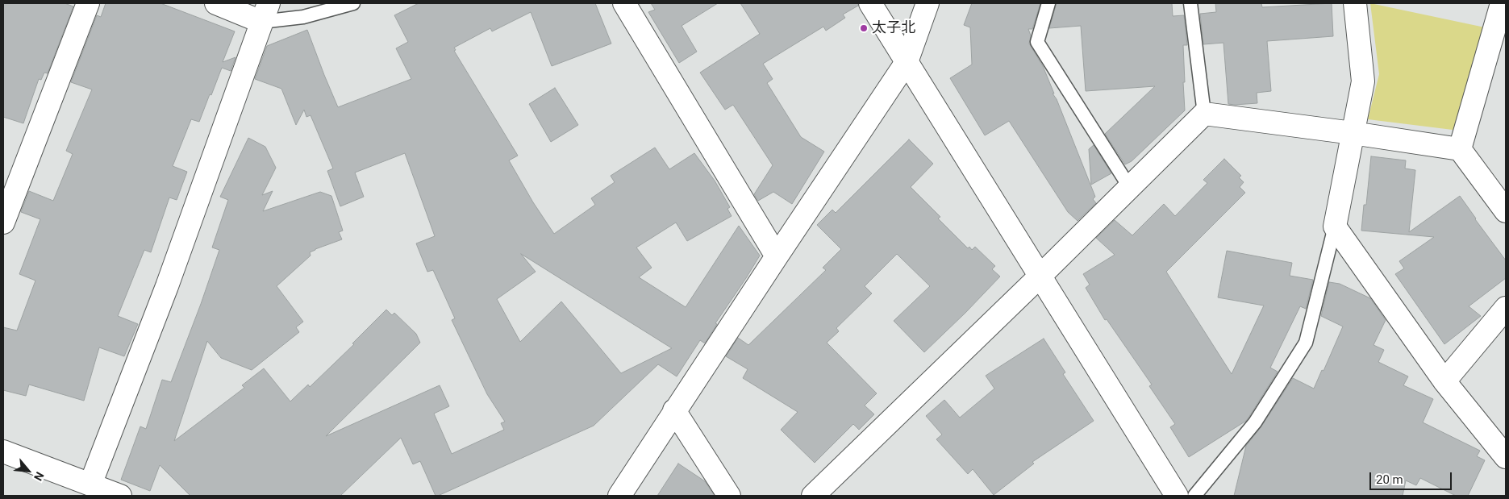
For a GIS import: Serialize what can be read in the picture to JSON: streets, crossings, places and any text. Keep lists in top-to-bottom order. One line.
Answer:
{"places":["太子北"],"scale_bar":"20 m","north":"bottom right"}
